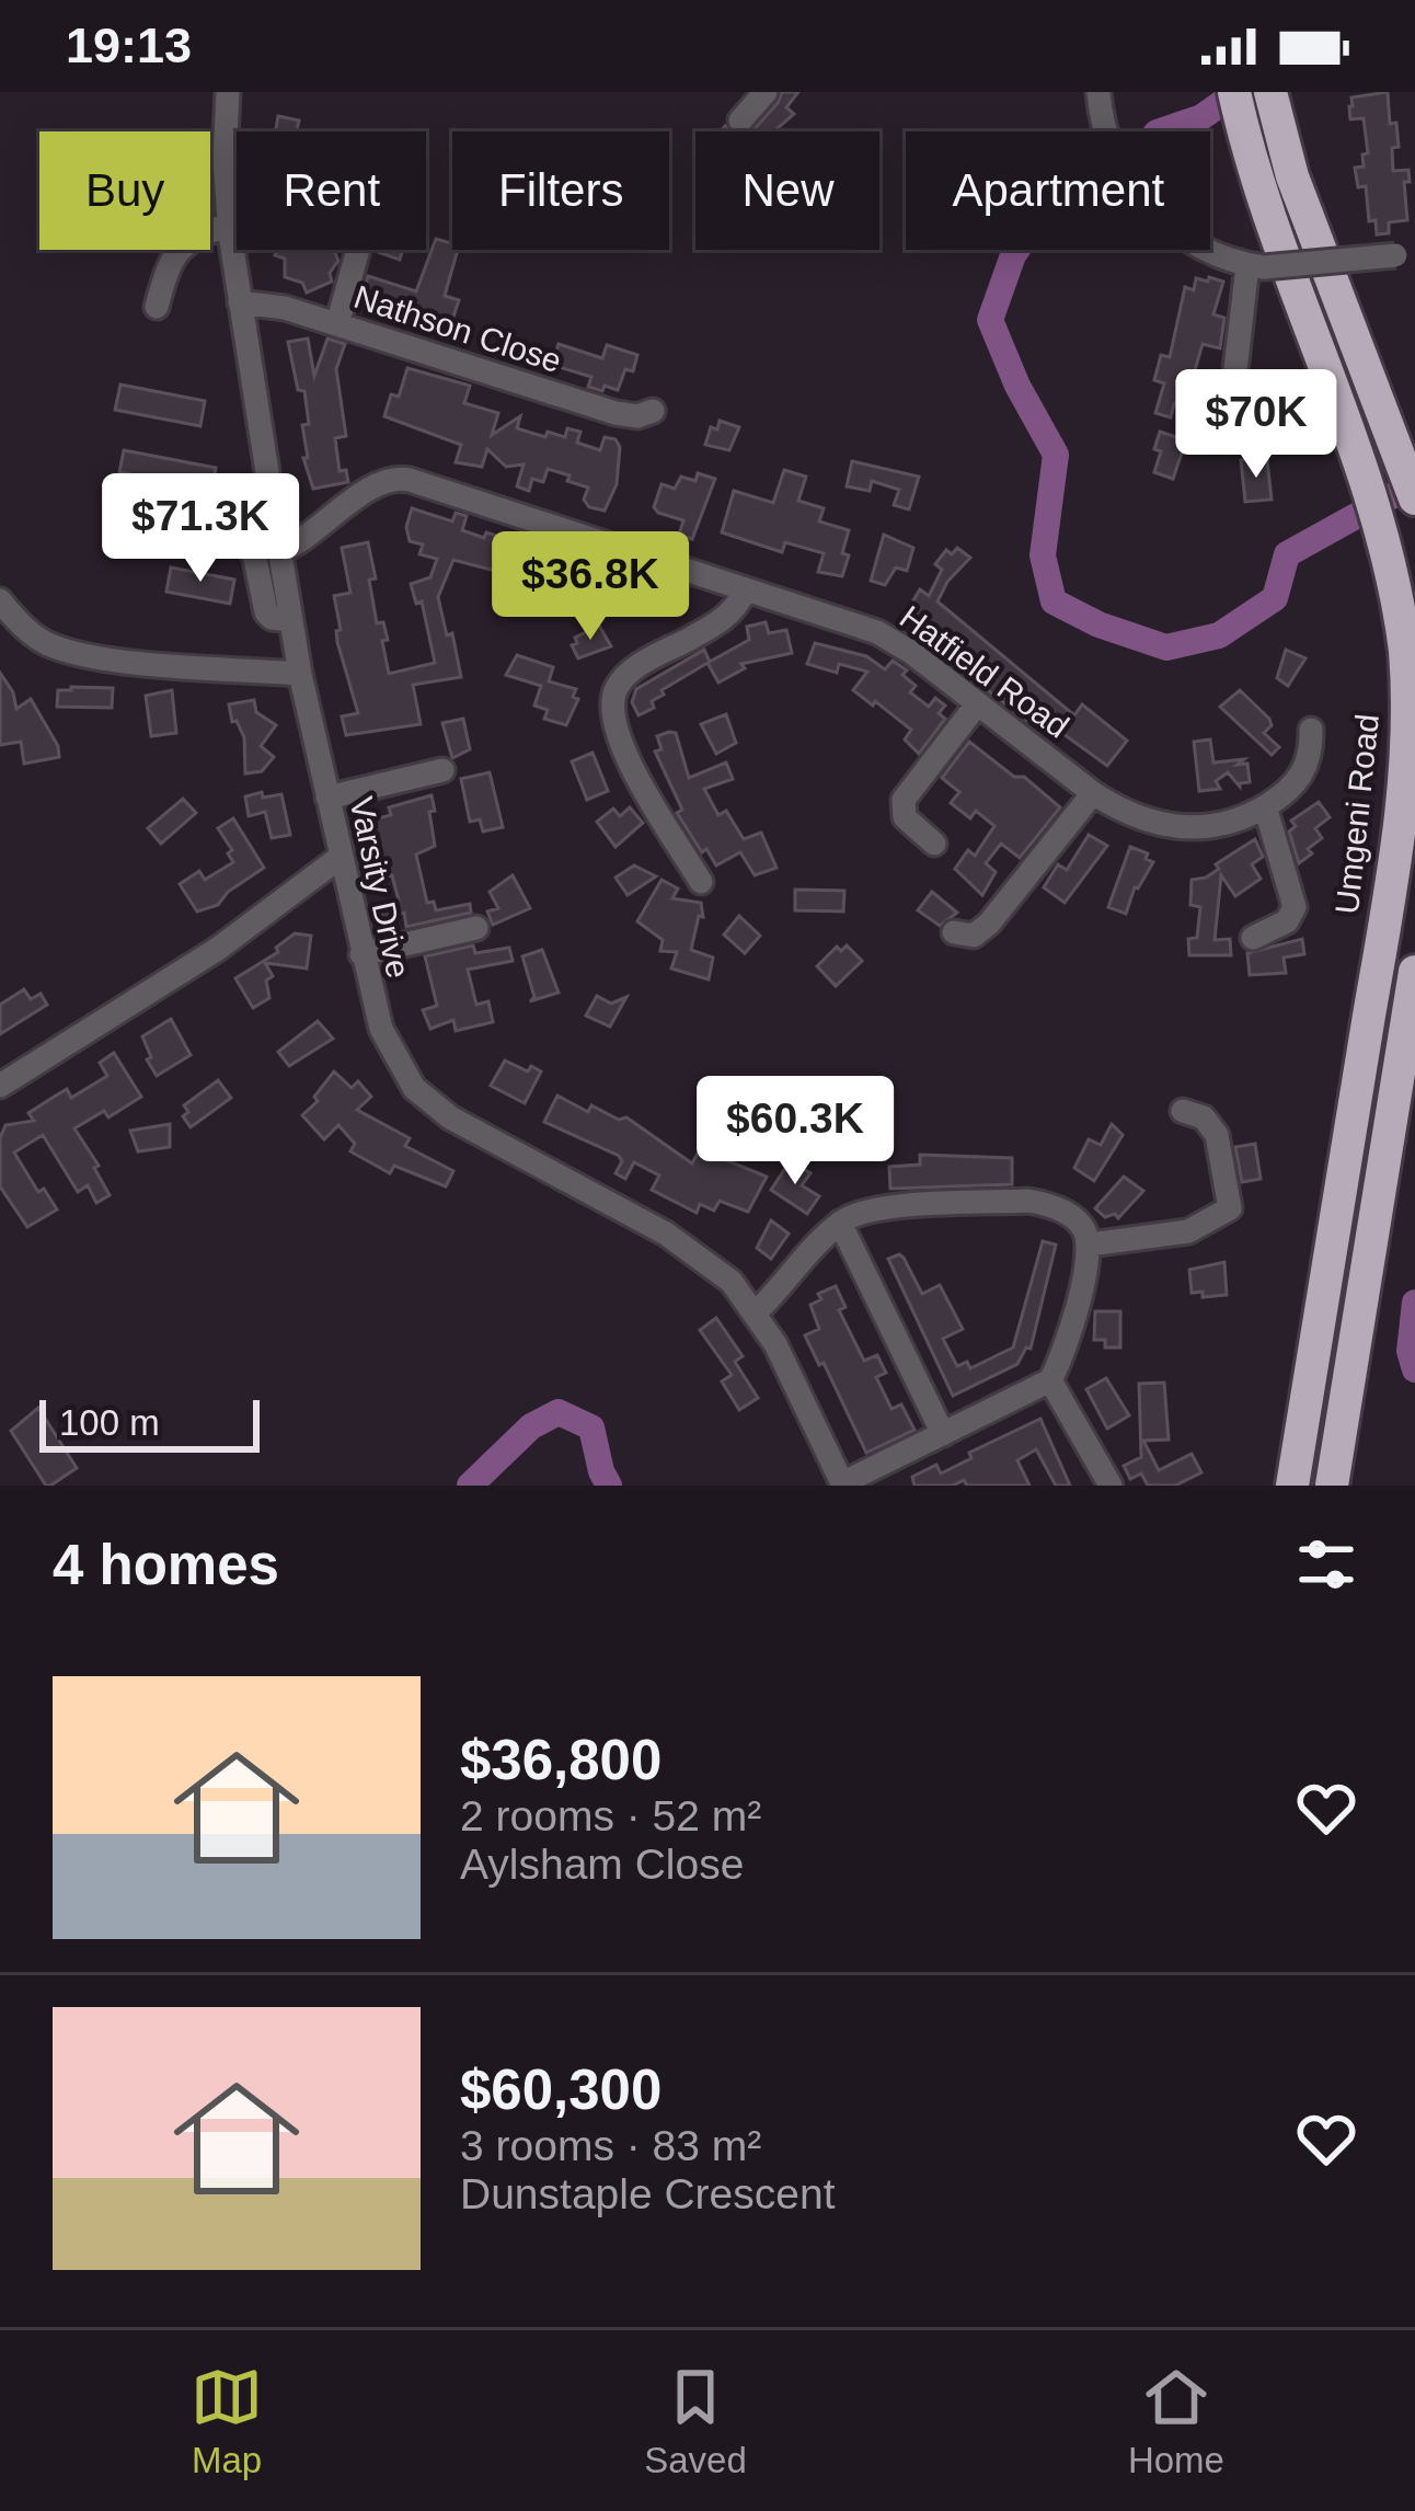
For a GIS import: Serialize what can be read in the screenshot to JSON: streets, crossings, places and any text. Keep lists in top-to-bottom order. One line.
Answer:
{"streets":{"highway":["Umgeni Road"],"street":["Nathson Close","Hatfield Road","Varsity Drive"]},"crossings":[["Nathson Close","Varsity Drive"],["Hatfield Road","Varsity Drive"]],"scale_bar":"100 m","page":{"status":"19:13","chip":["Buy","Rent","Filters","New","Apartment"],"price":["$70K","$71.3K","$36.8K","$60.3K"],"scale":"100 m","heading":"4 homes","list":[{"name":"$36,800","note":"2 rooms · 52 m² · Aylsham Close"},{"name":"$60,300","note":"3 rooms · 83 m² · Dunstaple Crescent"}],"tabs":["Map","Saved","Home"]}}
